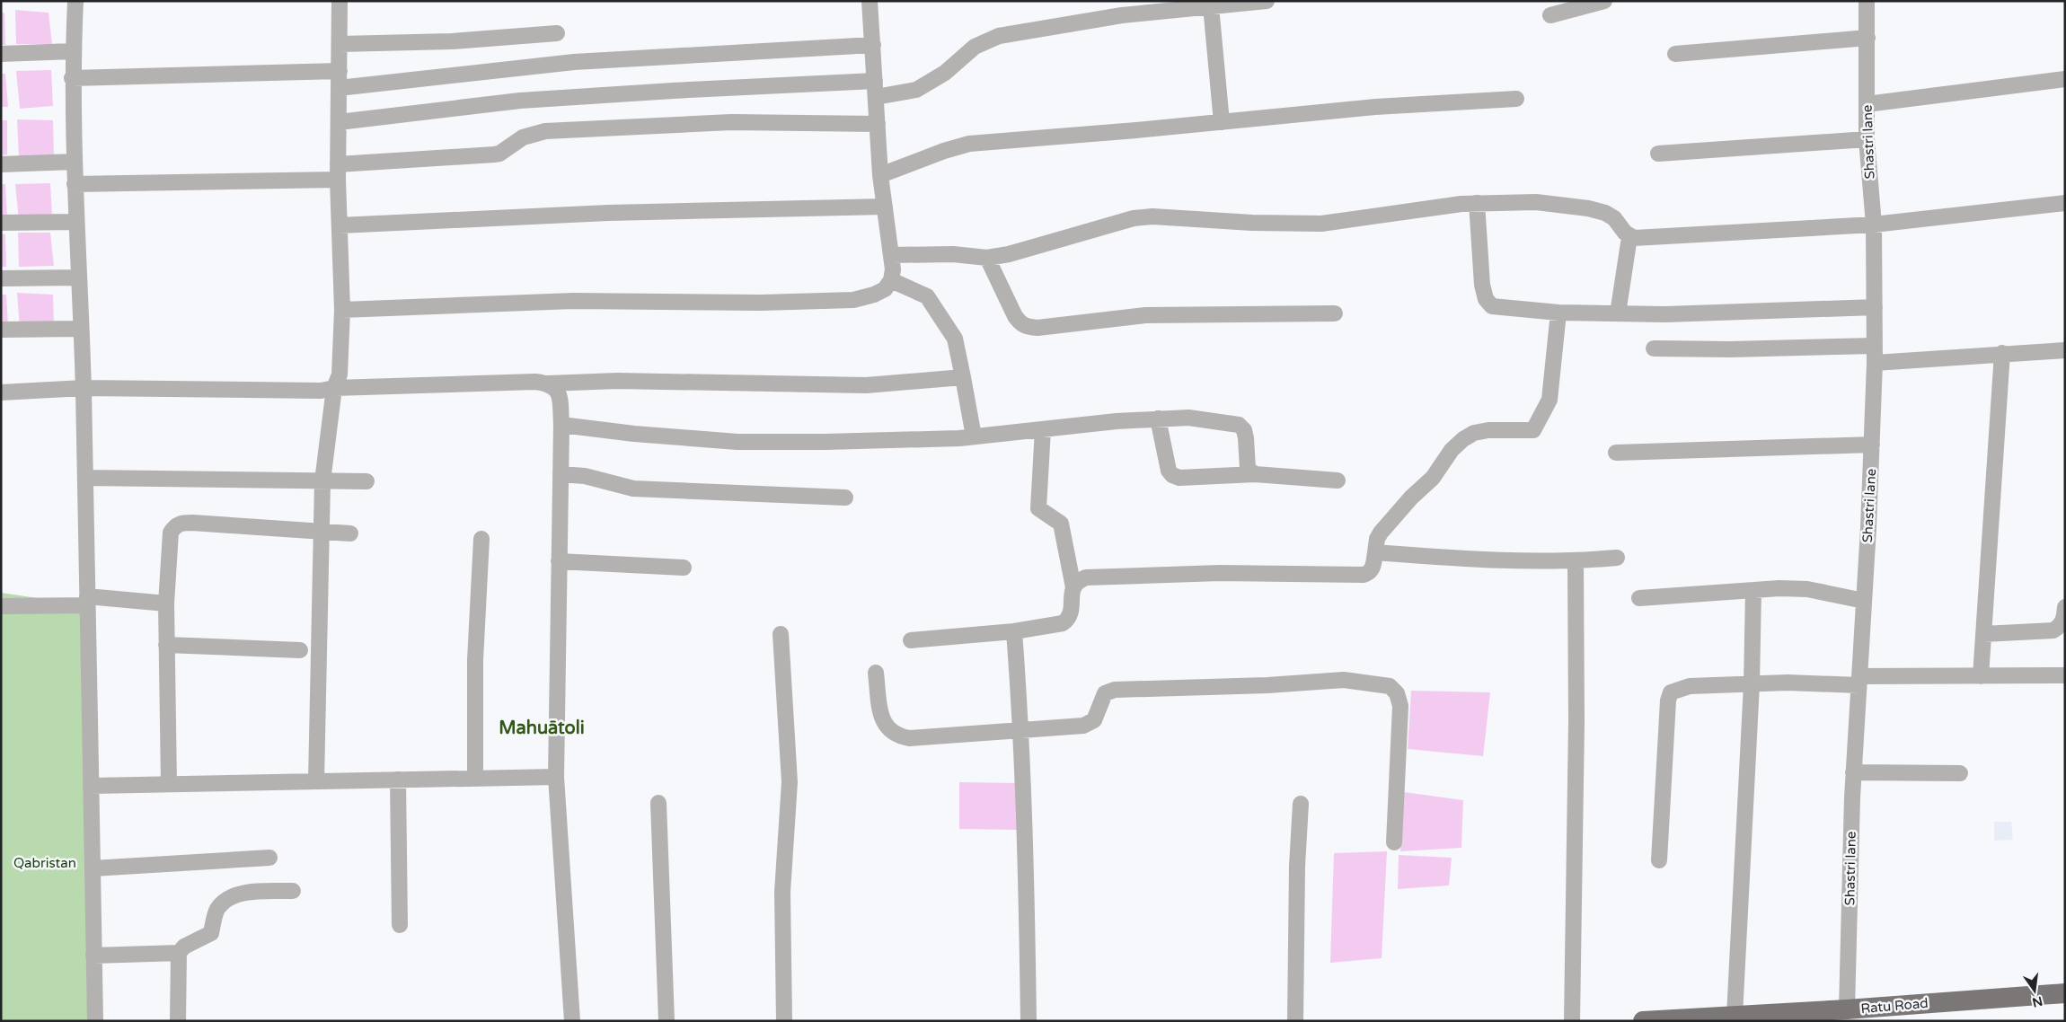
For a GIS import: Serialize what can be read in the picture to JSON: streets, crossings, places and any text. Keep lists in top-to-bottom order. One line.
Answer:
{"streets":{"main road":["Ratu Road"],"street":["Shastri lane"]},"crossings":[["Shastri lane","Ratu Road"]],"districts":["Mahuātoli"],"parks":["Qabristan"],"north":"bottom"}
